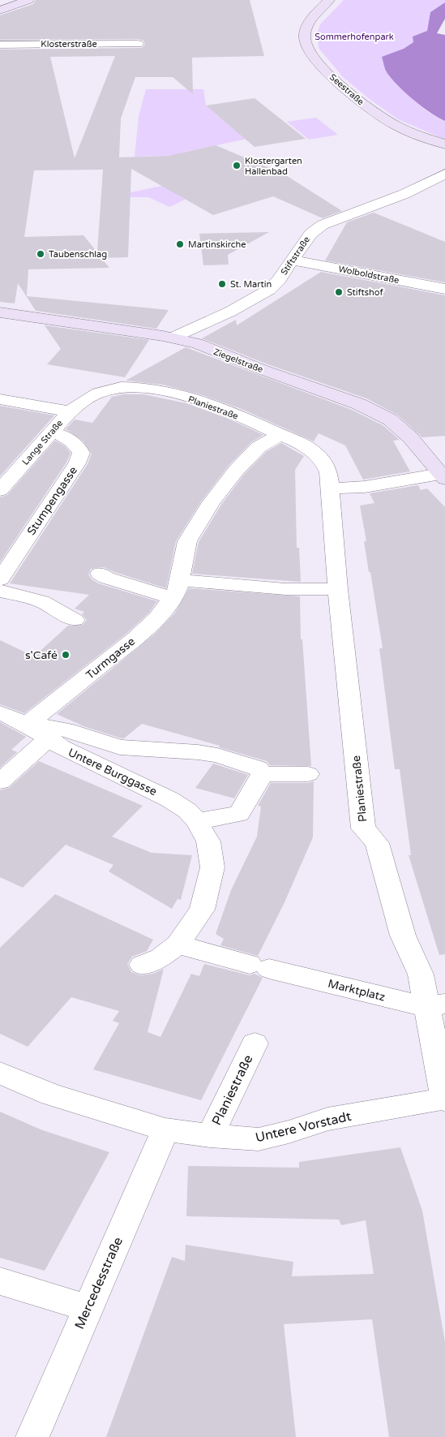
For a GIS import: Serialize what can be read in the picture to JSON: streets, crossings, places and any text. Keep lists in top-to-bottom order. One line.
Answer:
{"streets":{"main road":["Seestraße","Ziegelstraße"],"street":["Klosterstraße","Stiftstraße","Wolboldstraße","Planiestraße","Lange Straße","Stumpengasse","Turmgasse","Untere Burggasse","Marktplatz","Untere Vorstadt","Mercedesstraße"]},"crossings":[["Stiftstraße","Wolboldstraße"],["Stiftstraße","Ziegelstraße"],["Planiestraße","Lange Straße"],["Planiestraße","Turmgasse"],["Planiestraße","Marktplatz"],["Planiestraße","Untere Vorstadt"],["Lange Straße","Stumpengasse"],["Turmgasse","Untere Burggasse"],["Untere Burggasse","Marktplatz"],["Untere Vorstadt","Mercedesstraße"]],"parks":["Sommerhofenpark"],"places":["Klostergarten Hallenbad","Martinskirche","Taubenschlag","St. Martin","Stiftshof","s'Café"]}
